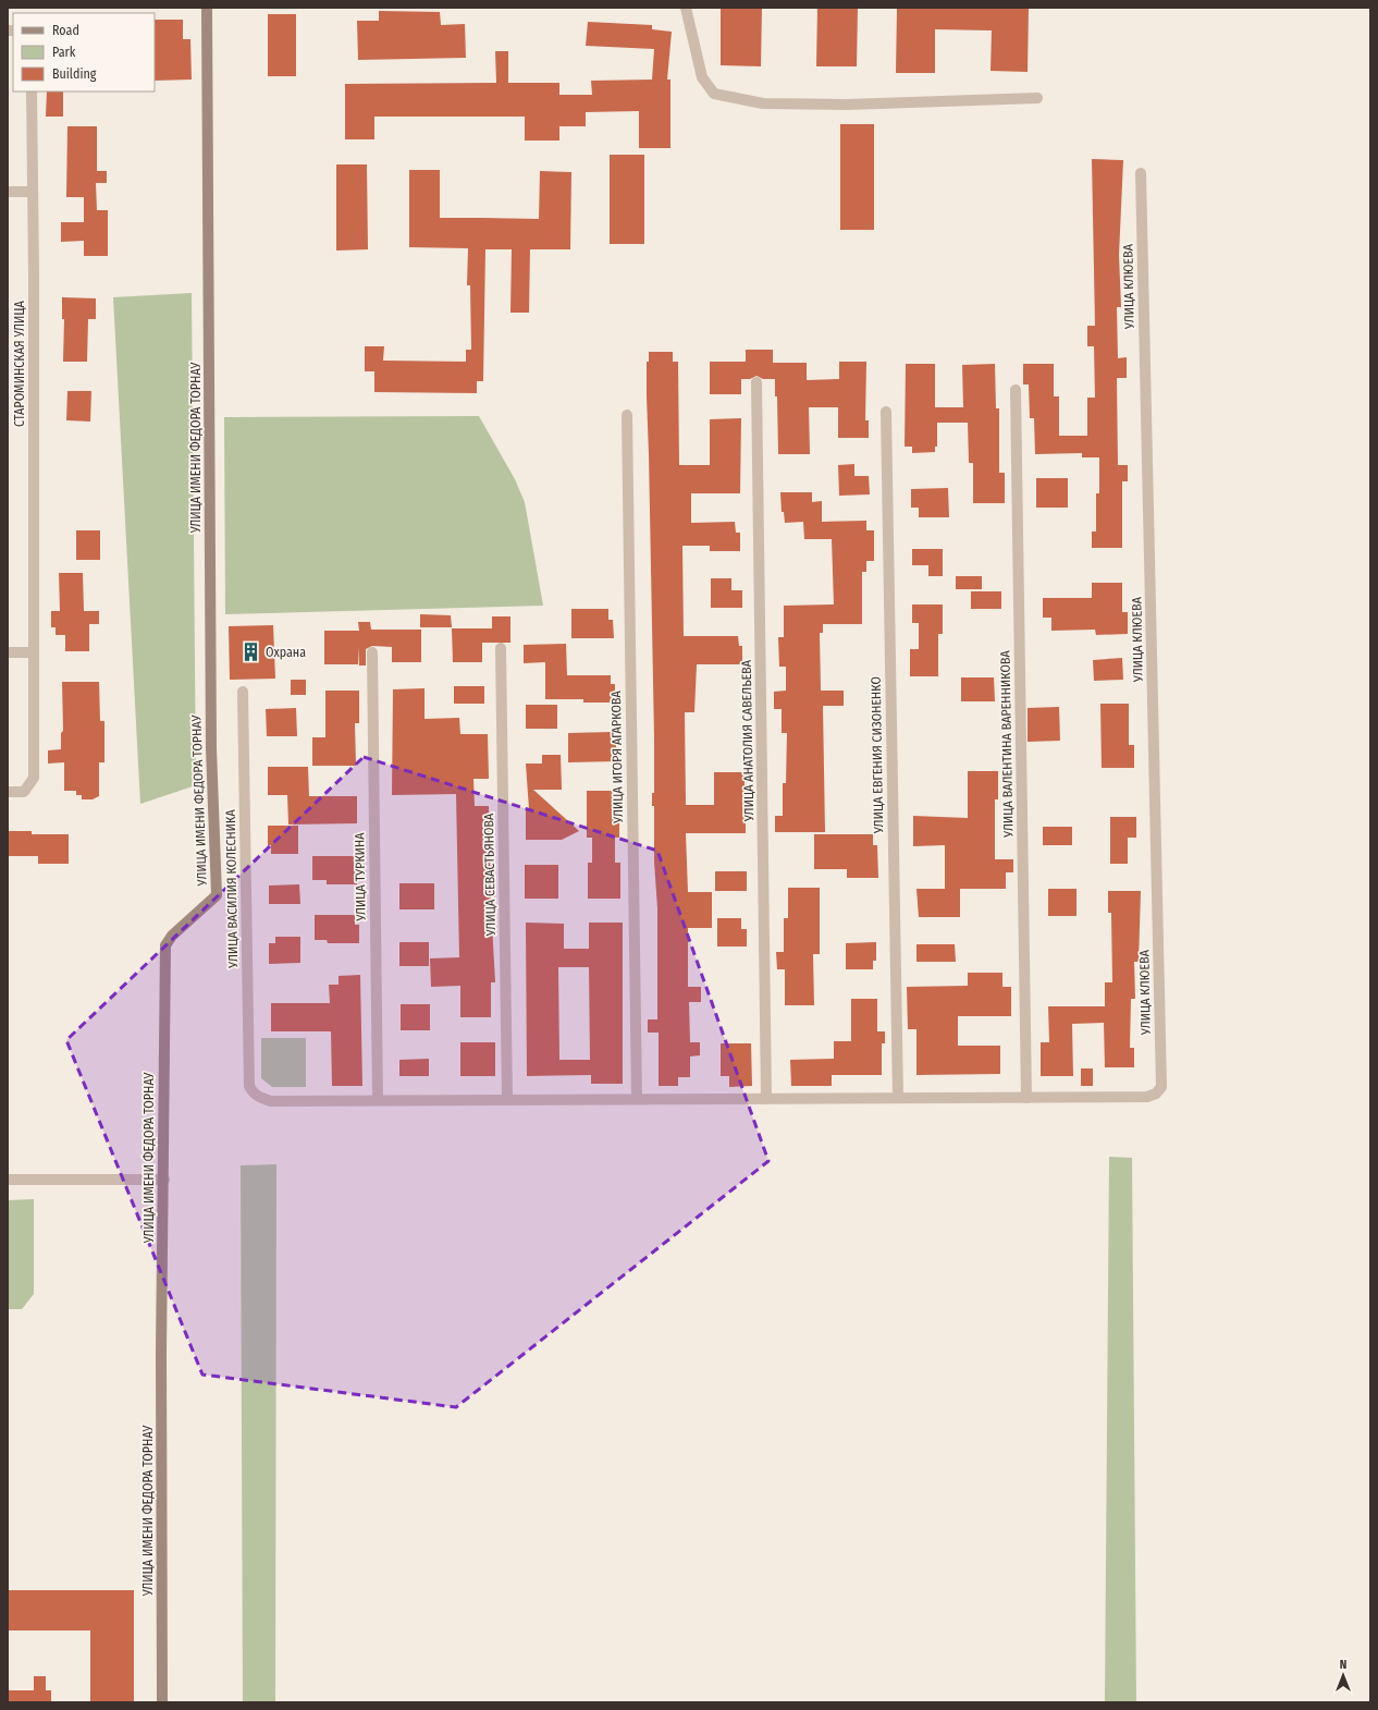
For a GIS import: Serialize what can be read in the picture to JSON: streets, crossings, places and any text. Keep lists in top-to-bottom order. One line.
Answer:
{"streets":{"street":["УЛИЦА КЛЮЕВА","СТАРОМИНСКАЯ УЛИЦА","УЛИЦА ИМЕНИ ФЕДОРА ТОРНАУ","УЛИЦА АНАТОЛИЯ САВЕЛЬЕВА","УЛИЦА ВАЛЕНТИНА ВАРЕННИКОВА","УЛИЦА ЕВГЕНИЯ СИЗОНЕНКО","УЛИЦА ИГОРЯ АГАРКОВА","УЛИЦА СЕВАСТЬЯНОВА","УЛИЦА ТУРКИНА","УЛИЦА ВАСИЛИЯ КОЛЕСНИКА"]},"crossings":[["УЛИЦА КЛЮЕВА","УЛИЦА ВАЛЕНТИНА ВАРЕННИКОВА"],["УЛИЦА ТУРКИНА","УЛИЦА ВАСИЛИЯ КОЛЕСНИКА"]],"places":{"building":["Охрана"]},"legend":["Road","Park","Building"],"north":"top"}
